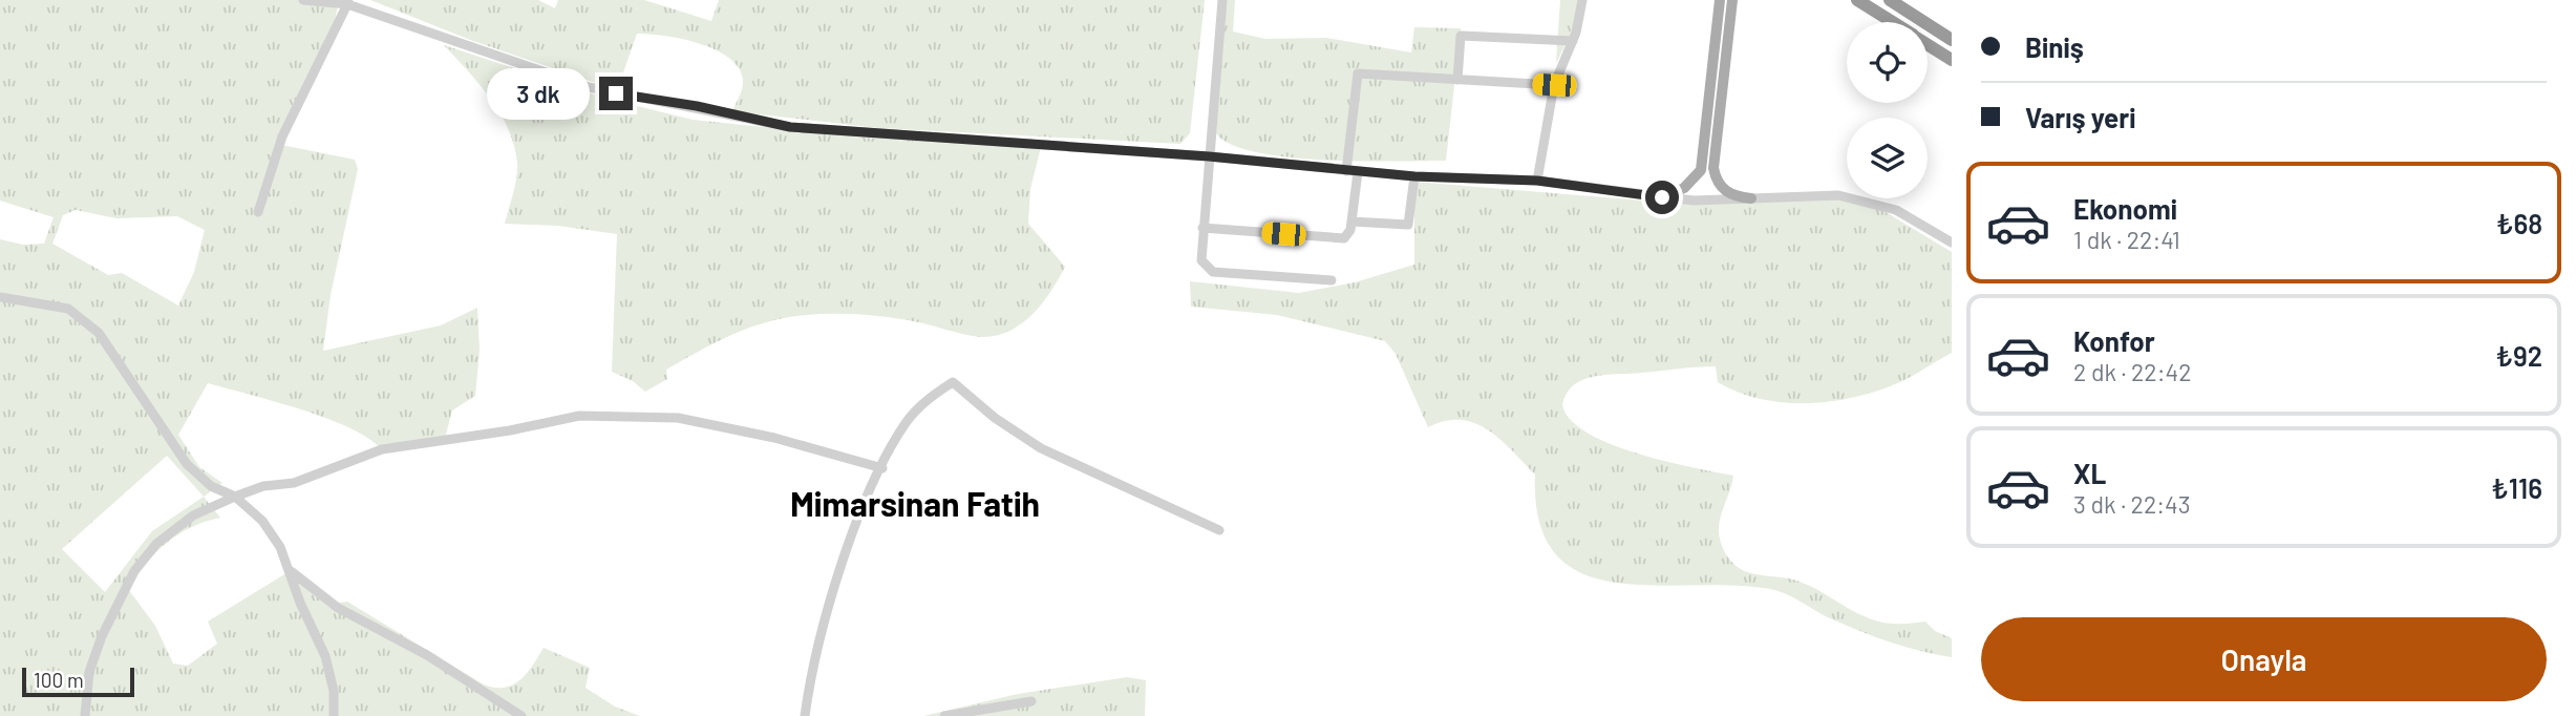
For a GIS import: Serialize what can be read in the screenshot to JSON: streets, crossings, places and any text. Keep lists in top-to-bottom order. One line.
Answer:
{"districts":["Mimarsinan Fatih"],"scale_bar":"100 m","page":{"banner":["Biniş","Varış yeri"],"bubble":"3 dk","list":[{"name":"Ekonomi","note":"1 dk · 22:41","value":"₺68"},{"name":"Konfor","note":"2 dk · 22:42","value":"₺92"},{"name":"XL","note":"3 dk · 22:43","value":"₺116"}],"buttons":"Onayla","scale":"100 m"}}
